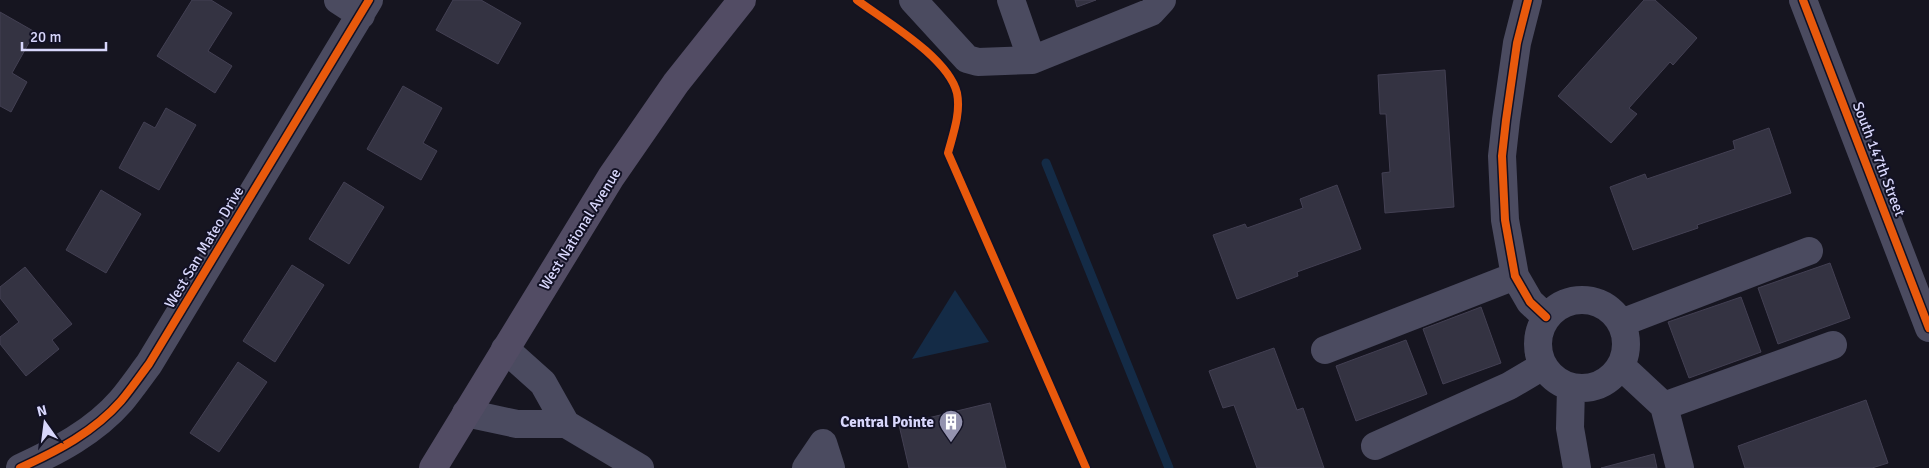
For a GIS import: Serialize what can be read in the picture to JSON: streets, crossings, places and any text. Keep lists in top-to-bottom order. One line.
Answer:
{"streets":{"main road":["West National Avenue"],"street":["South 147th Street","West San Mateo Drive"]},"places":{"building":["Central Pointe"]},"scale_bar":"20 m","north":"top"}
